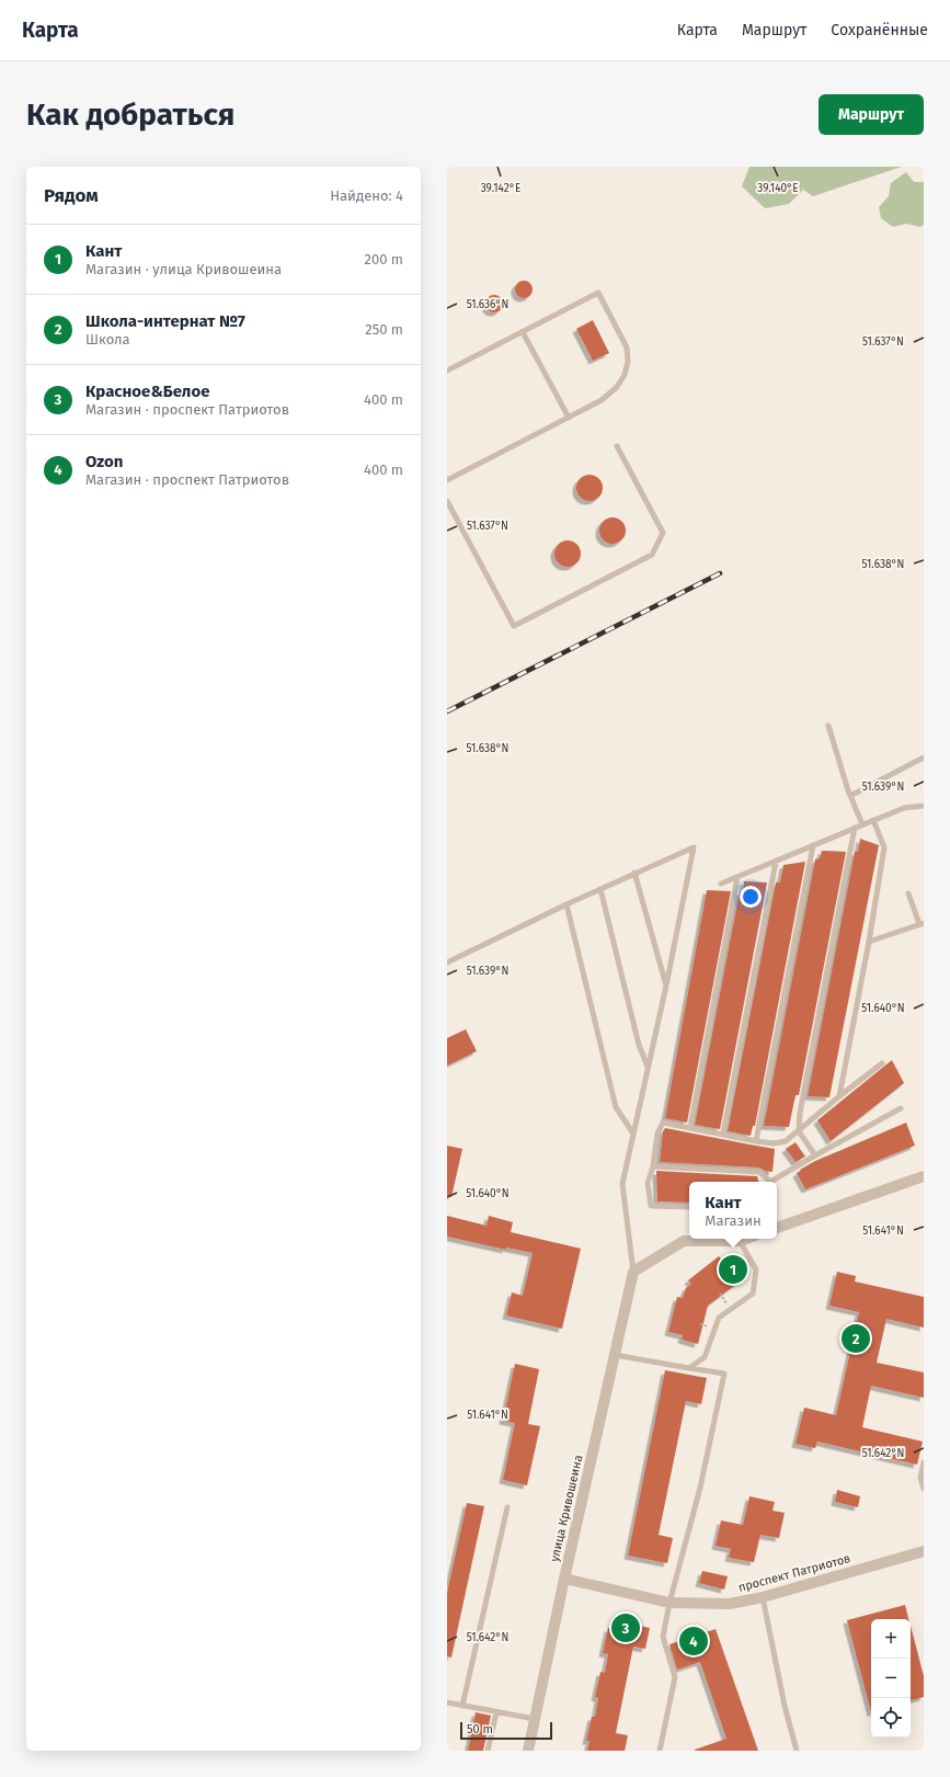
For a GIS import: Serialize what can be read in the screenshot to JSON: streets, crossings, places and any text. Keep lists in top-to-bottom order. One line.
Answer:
{"streets":{"street":["улица Кривошеина","проспект Патриотов"]},"crossings":[["улица Кривошеина","проспект Патриотов"]],"scale_bar":"50 m","page":{"header":"Карта","nav":["Карта","Маршрут","Сохранённые"],"buttons":"Маршрут","title":"Как добраться","heading":["Рядом","Найдено: 4"],"list":[{"mark":"1","name":"Кант","note":"Магазин · улица Кривошеина","value":"200 m"},{"mark":"2","name":"Школа-интернат №7","note":"Школа","value":"250 m"},{"mark":"3","name":"Красное&Белое","note":"Магазин · проспект Патриотов","value":"400 m"},{"mark":"4","name":"Ozon","note":"Магазин · проспект Патриотов","value":"400 m"}],"popup":["Кант","Магазин"],"pins":["1","2","3","4"],"map_buttons":["+","−"],"scale":"50 m"},"coordinates":["39.142°E","39.140°E","51.636°N","51.637°N","51.638°N","51.639°N","51.640°N","51.641°N","51.642°N"]}
